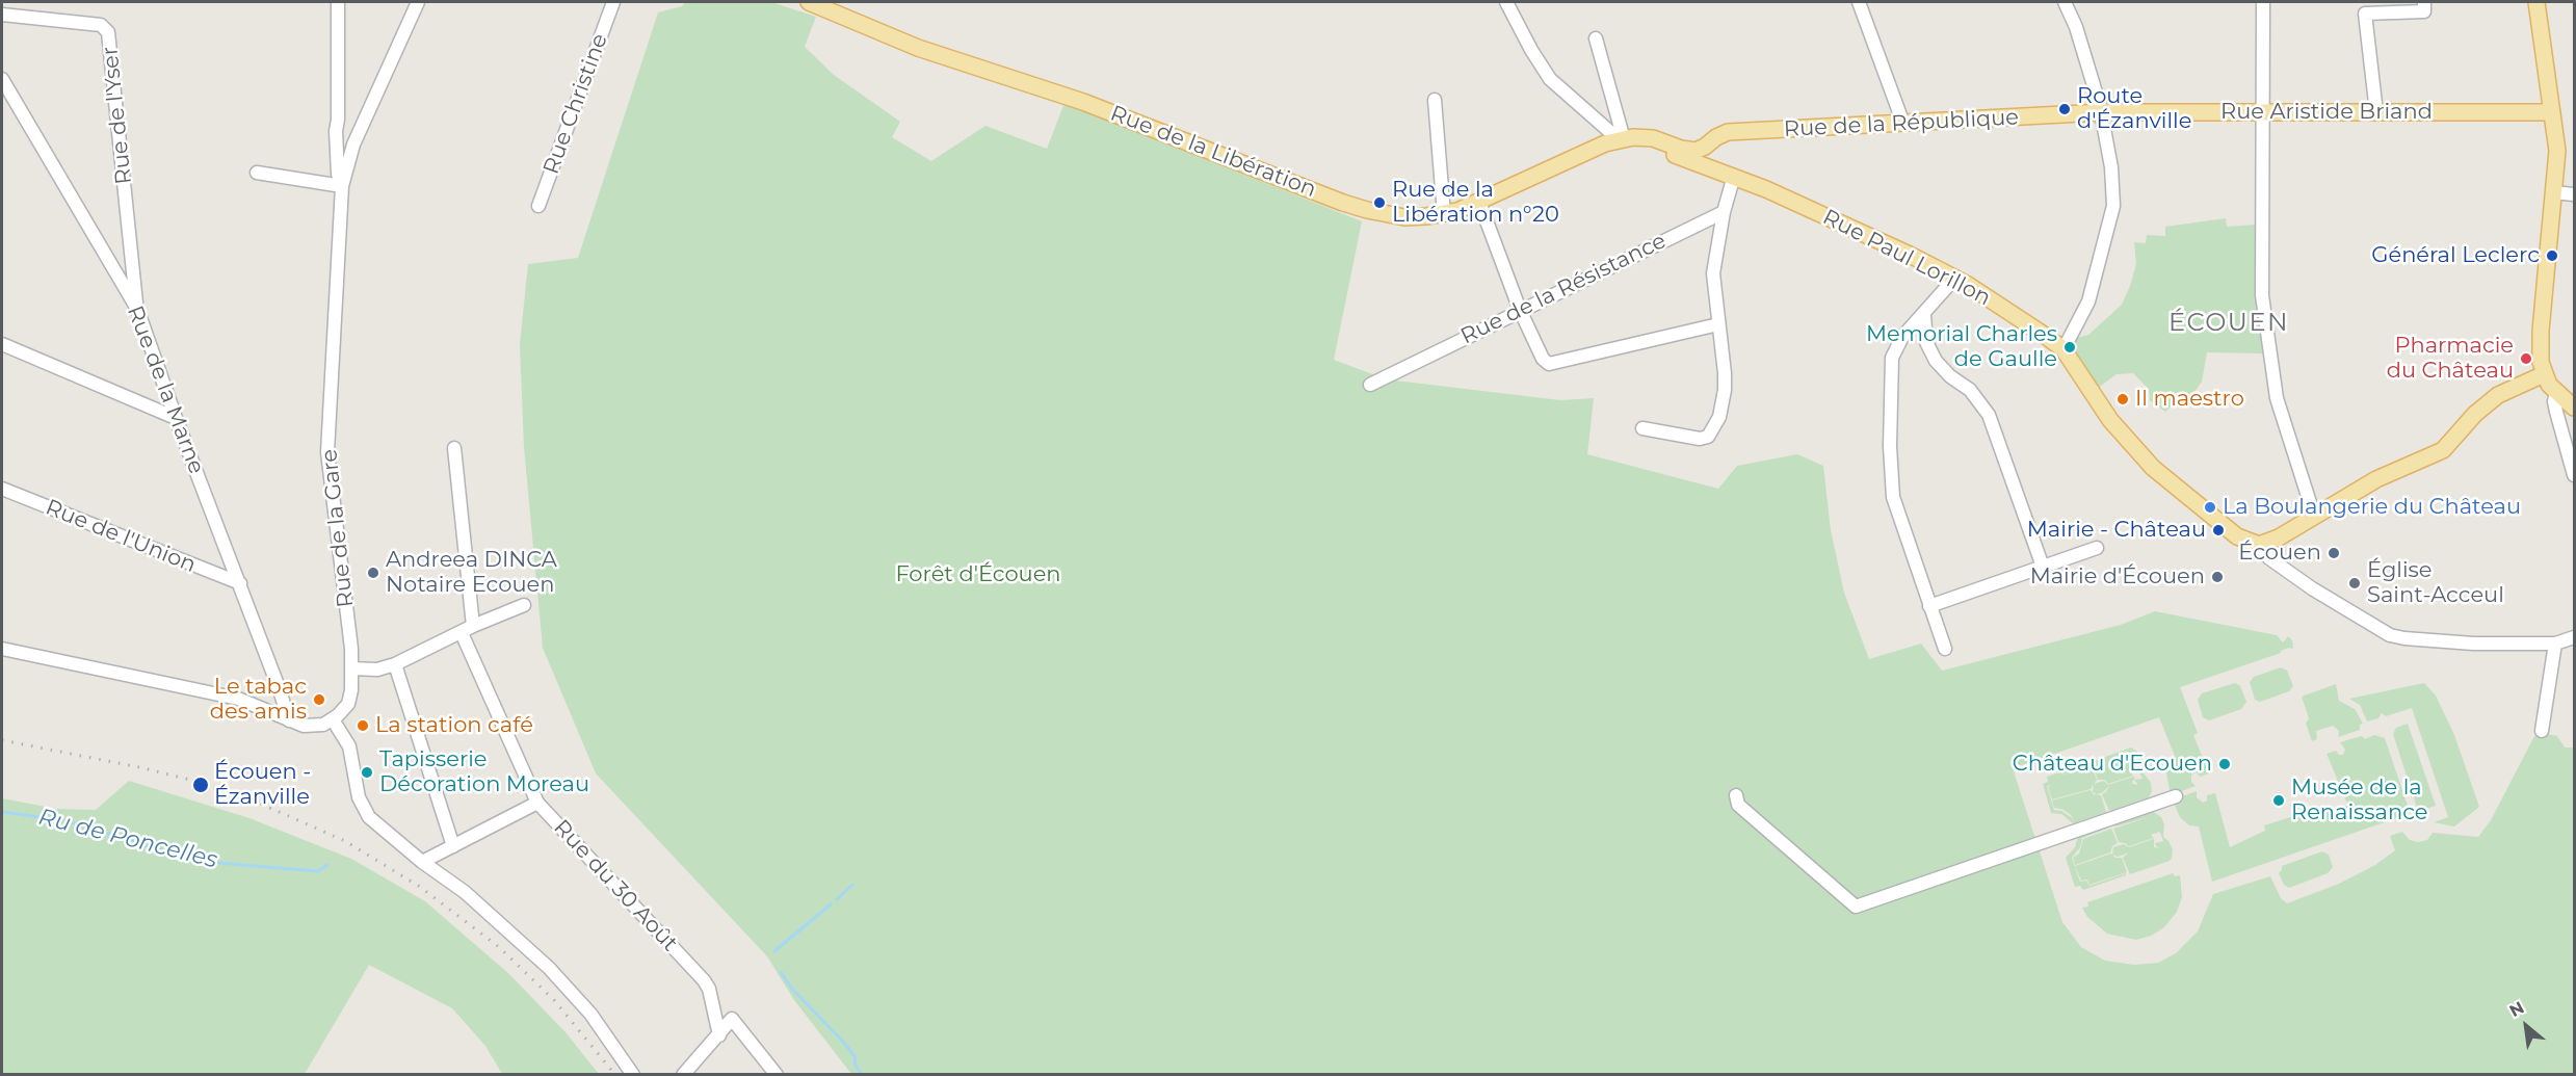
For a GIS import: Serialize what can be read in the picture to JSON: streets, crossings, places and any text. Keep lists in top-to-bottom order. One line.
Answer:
{"streets":{"main road":["Rue Aristide Briand","Rue de la République","Rue de la Libération","Rue Paul Lorillon"],"street":["Rue Christine","Rue de l'Yser","Rue de la Résistance","Rue de la Marne","Rue de la Gare","Rue de l'Union","Rue du 30 Août"]},"crossings":[["Rue Aristide Briand","Rue de la République"],["Rue de l'Yser","Rue de la Marne"],["Rue de la Libération","Rue Paul Lorillon"],["Rue de la Marne","Rue de l'Union"]],"districts":["ÉCOUEN"],"water":["Ru de Poncelles"],"parks":["Forêt d'Écouen"],"places":["Route d'Ézanville","Rue de la Libération n°20","Général Leclerc","Memorial Charles de Gaulle","Pharmacie du Château","Il maestro","La Boulangerie du Château","Mairie - Château","Écouen","Andreea DINCA Notaire Ecouen","Mairie d'Écouen","Église Saint-Acceul","Le tabac des amis","La station café","Château d'Ecouen","Tapisserie Décoration Moreau","Écouen - Ézanville","Musée de la Renaissance"],"north":"top left"}
